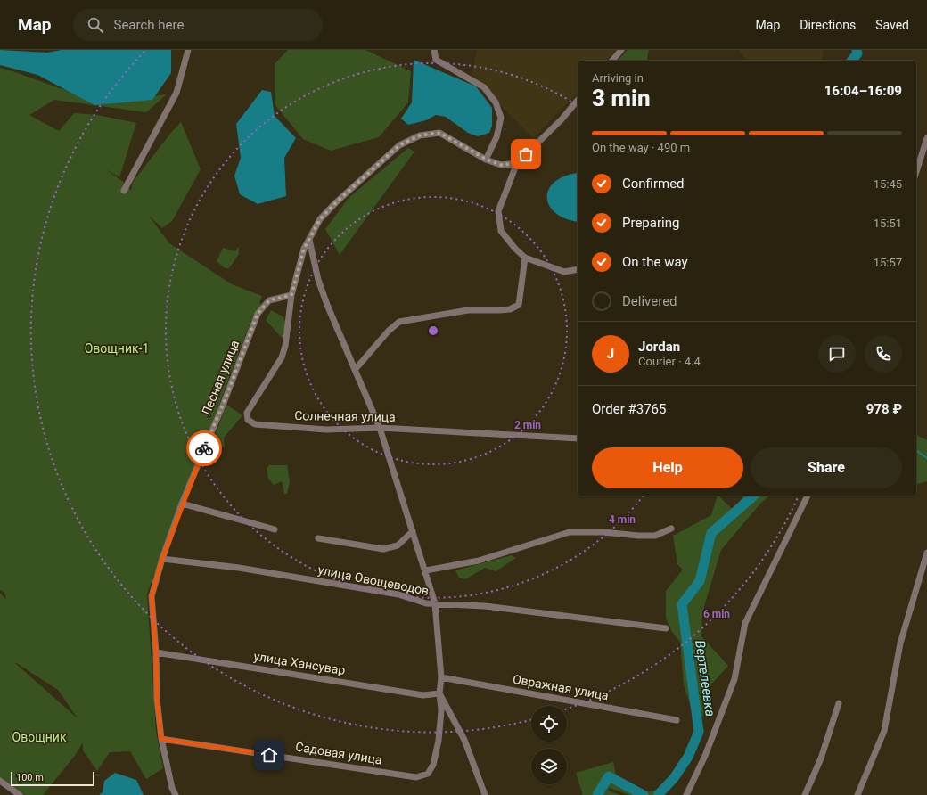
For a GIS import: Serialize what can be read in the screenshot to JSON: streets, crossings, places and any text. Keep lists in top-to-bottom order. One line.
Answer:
{"streets":{"street":["Лесная улица","Солнечная улица","улица Овощеводов","улица Хансувар","Овражная улица","Садовая улица"]},"crossings":[["Лесная улица","Солнечная улица"],["Лесная улица","улица Овощеводов"],["Лесная улица","улица Хансувар"],["Лесная улица","Садовая улица"],["улица Хансувар","Садовая улица"]],"water":["Вертелеевка"],"parks":["Овощник-1","Овощник"],"scale_bar":"100 m","page":{"header":"Map","search":"Search here","nav":["Map","Directions","Saved"],"heading":["3 min","Arriving in","16:04–16:09"],"panel":["Jordan","Courier · 4.4","Order #3765","978 ₽"],"bar":"On the way · 490 m","list":[["Confirmed","15:45"],["Preparing","15:51"],["On the way","15:57"],"Delivered"],"round":"J","buttons":["Help","Share"],"scale":"100 m"},"rings":["2 min","4 min","6 min"]}
